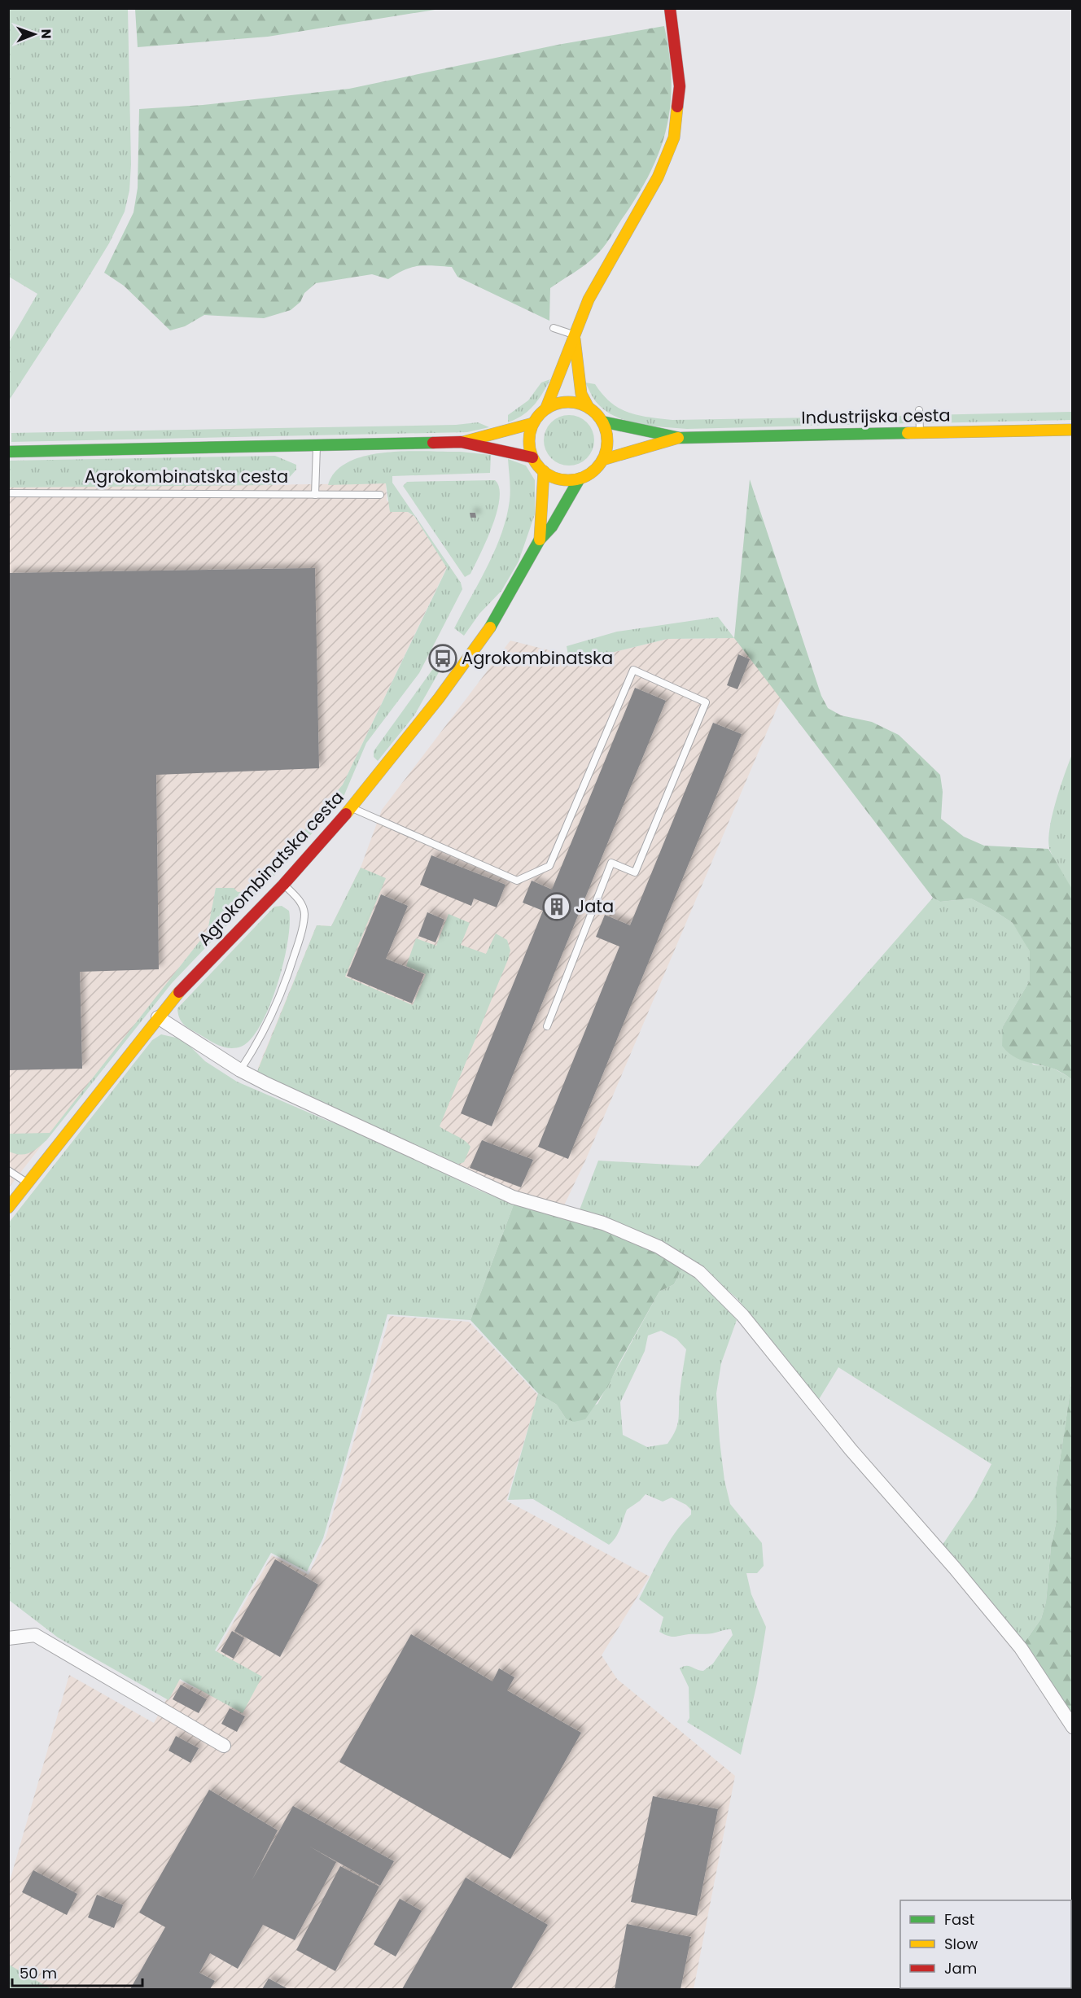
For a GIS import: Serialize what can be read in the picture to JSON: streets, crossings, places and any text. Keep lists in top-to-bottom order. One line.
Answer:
{"streets":{"street":["Industrijska cesta","Agrokombinatska cesta"]},"crossings":[["Industrijska cesta","Agrokombinatska cesta"]],"places":{"bus stop":["Agrokombinatska"],"building":["Jata"]},"legend":["Fast","Slow","Jam"],"scale_bar":"50 m","north":"right"}
